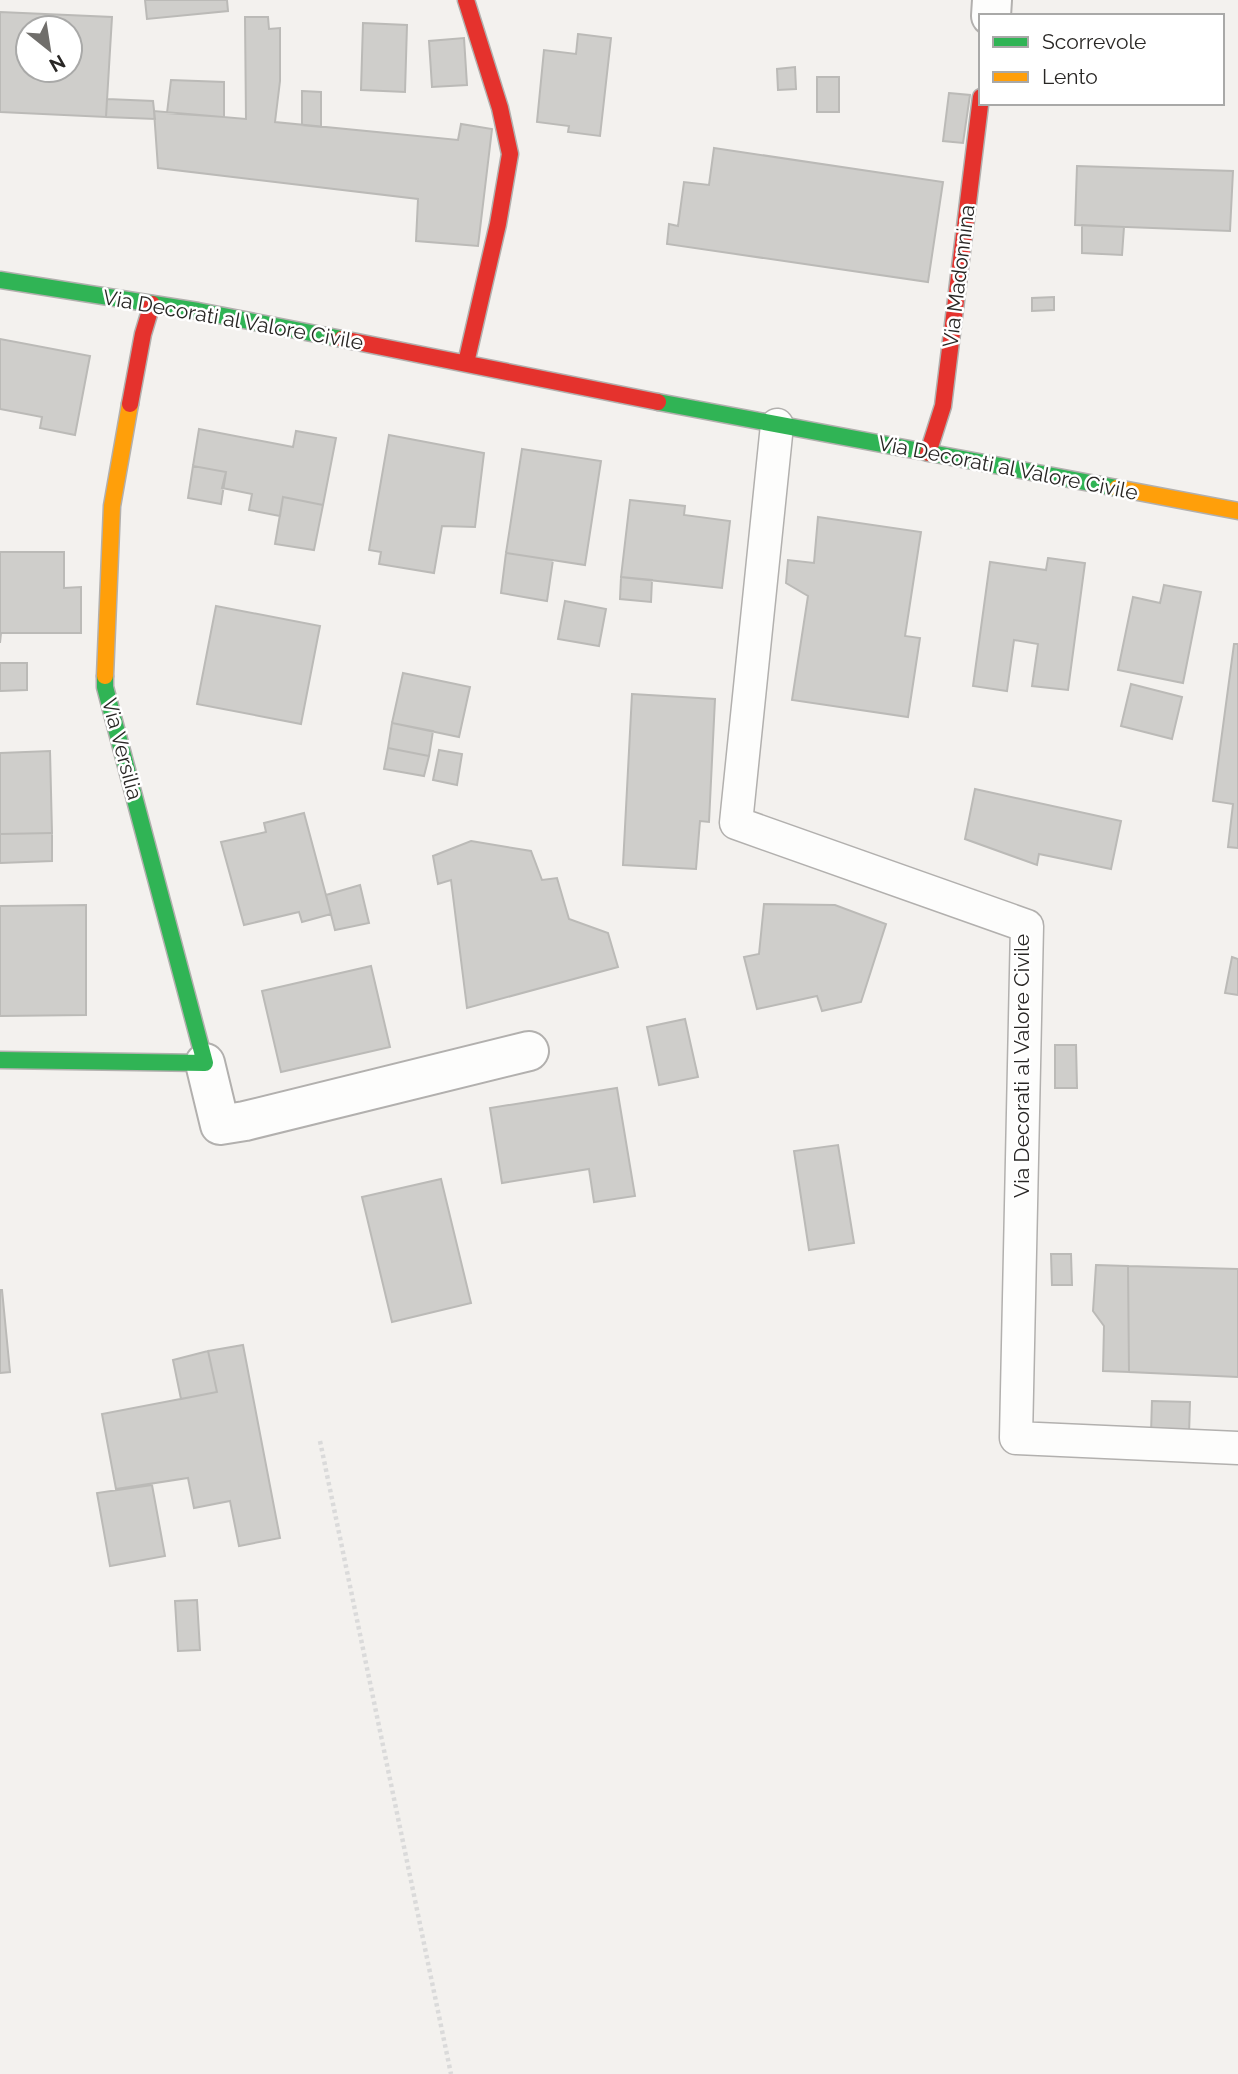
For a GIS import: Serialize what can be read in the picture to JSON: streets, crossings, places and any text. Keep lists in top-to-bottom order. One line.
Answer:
{"streets":{"street":["Via Madonnina","Via Decorati al Valore Civile","Via Versilia"]},"crossings":[["Via Madonnina","Via Decorati al Valore Civile"],["Via Decorati al Valore Civile","Via Versilia"]],"legend":["Scorrevole","Lento"],"north":"bottom right"}
